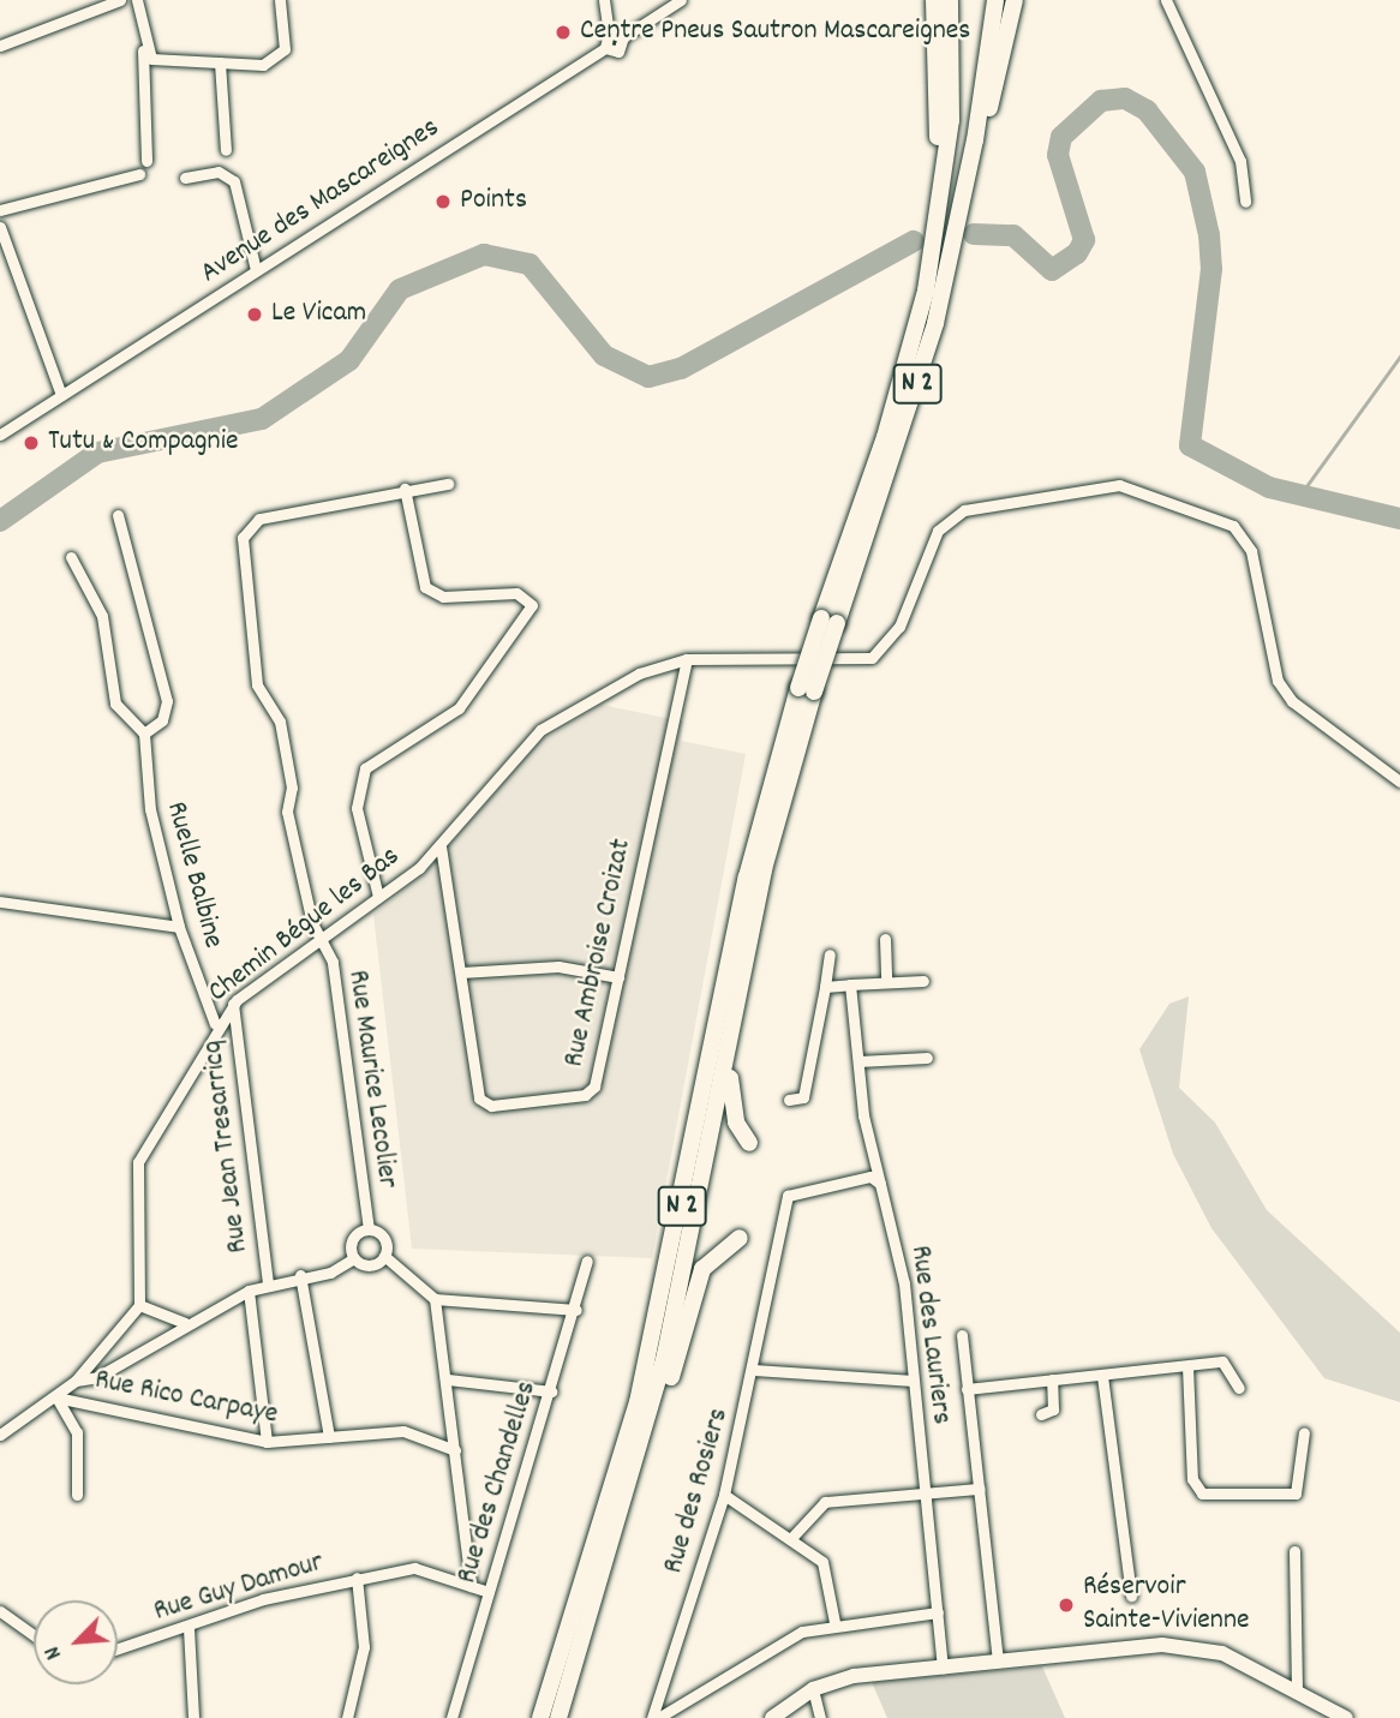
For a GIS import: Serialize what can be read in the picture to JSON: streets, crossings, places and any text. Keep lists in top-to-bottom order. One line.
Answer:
{"streets":{"highway":["N 2"],"street":["Avenue des Mascareignes","Ruelle Balbine","Chemin Bégue les Bas","Rue Ambroise Croizat","Rue Maurice Lecolier","Rue Jean Tresarricq","Rue des Lauriers","Rue Rico Carpaye","Rue des Chandelles","Rue des Rosiers","Rue Guy Damour"]},"crossings":[["Ruelle Balbine","Chemin Bégue les Bas"],["Chemin Bégue les Bas","Rue Ambroise Croizat"],["Chemin Bégue les Bas","Rue Maurice Lecolier"],["Chemin Bégue les Bas","Rue Jean Tresarricq"],["Rue des Lauriers","Rue des Rosiers"],["Rue des Chandelles","Rue Guy Damour"]],"places":["Centre Pneus Sautron Mascareignes","Points","Le Vicam","Tutu & Compagnie","Réservoir Sainte-Vivienne"],"north":"bottom left"}
